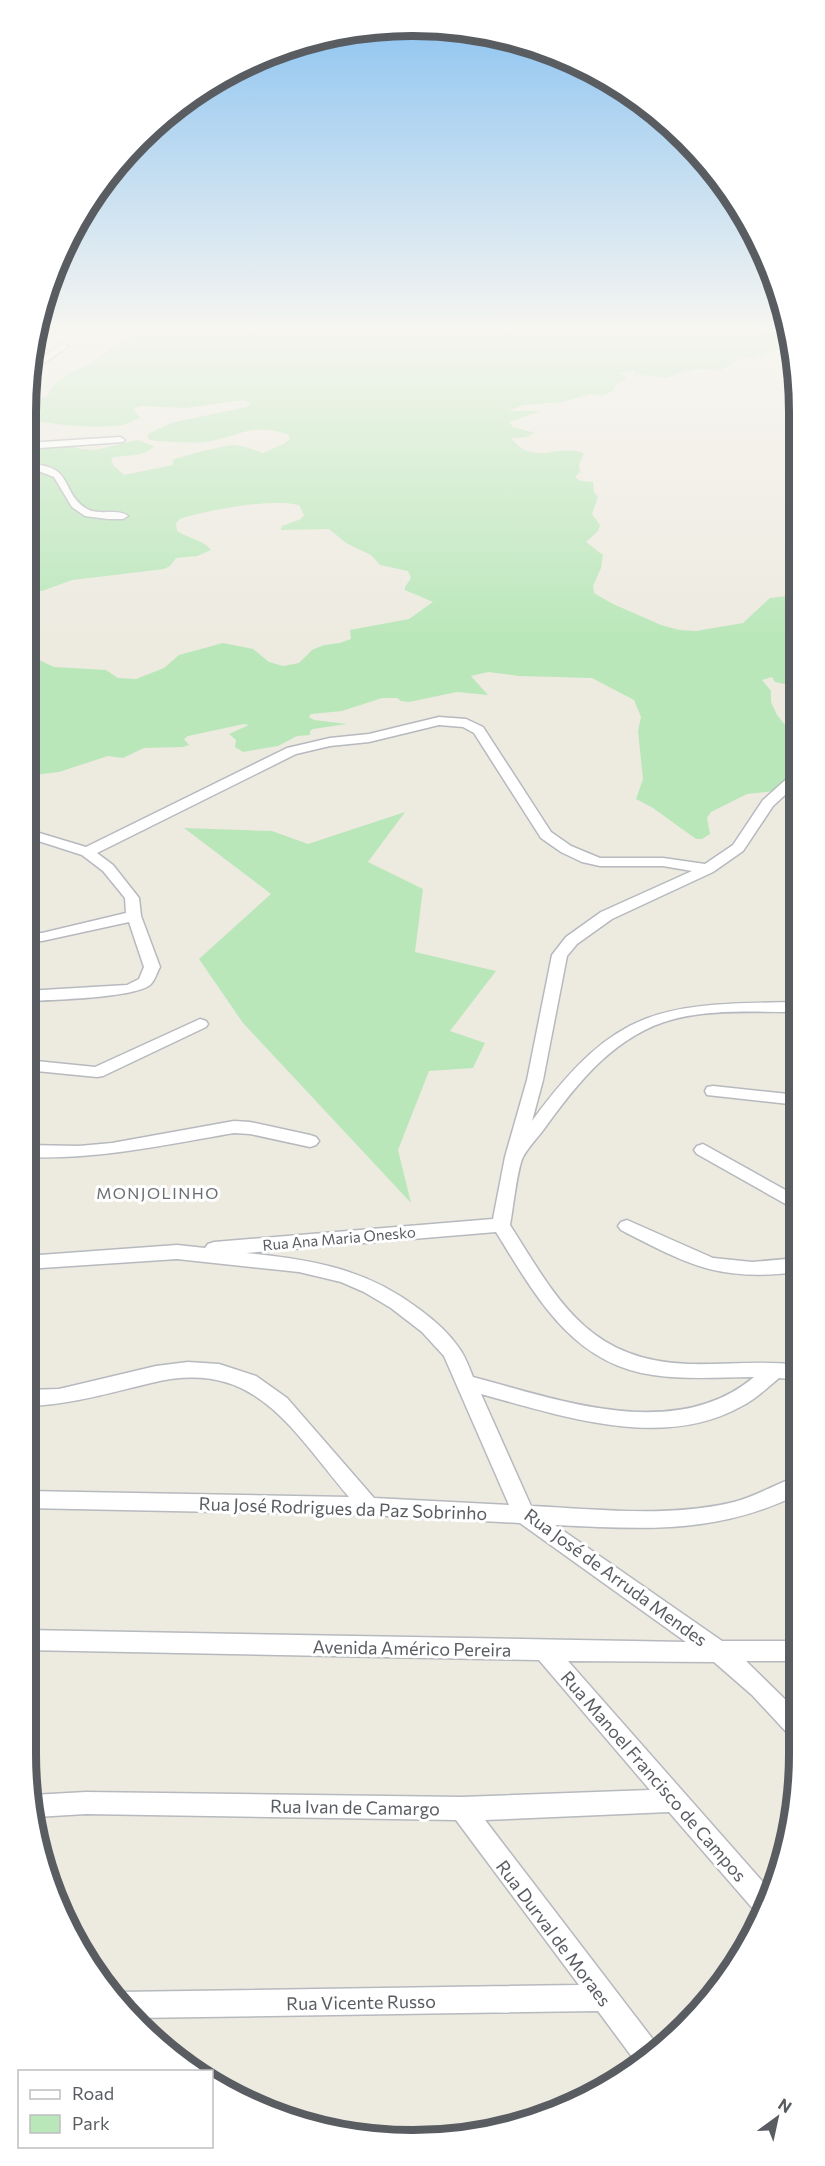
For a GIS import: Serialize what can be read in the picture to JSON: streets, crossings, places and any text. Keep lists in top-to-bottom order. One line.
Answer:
{"streets":{"street":["Rua Ana Maria Onesko","Rua José Rodrigues da Paz Sobrinho","Rua José de Arruda Mendes","Avenida Américo Pereira","Rua Manoel Francisco de Campos","Rua Ivan de Camargo","Rua Durval de Moraes","Rua Vicente Russo"]},"crossings":[["Rua Ana Maria Onesko","Rua José de Arruda Mendes"],["Rua José Rodrigues da Paz Sobrinho","Rua José de Arruda Mendes"],["Rua José de Arruda Mendes","Avenida Américo Pereira"],["Avenida Américo Pereira","Rua Manoel Francisco de Campos"],["Rua Manoel Francisco de Campos","Rua Ivan de Camargo"],["Rua Ivan de Camargo","Rua Durval de Moraes"],["Rua Durval de Moraes","Rua Vicente Russo"]],"districts":["MONJOLINHO"],"legend":["Road","Park"],"north":"top right"}
